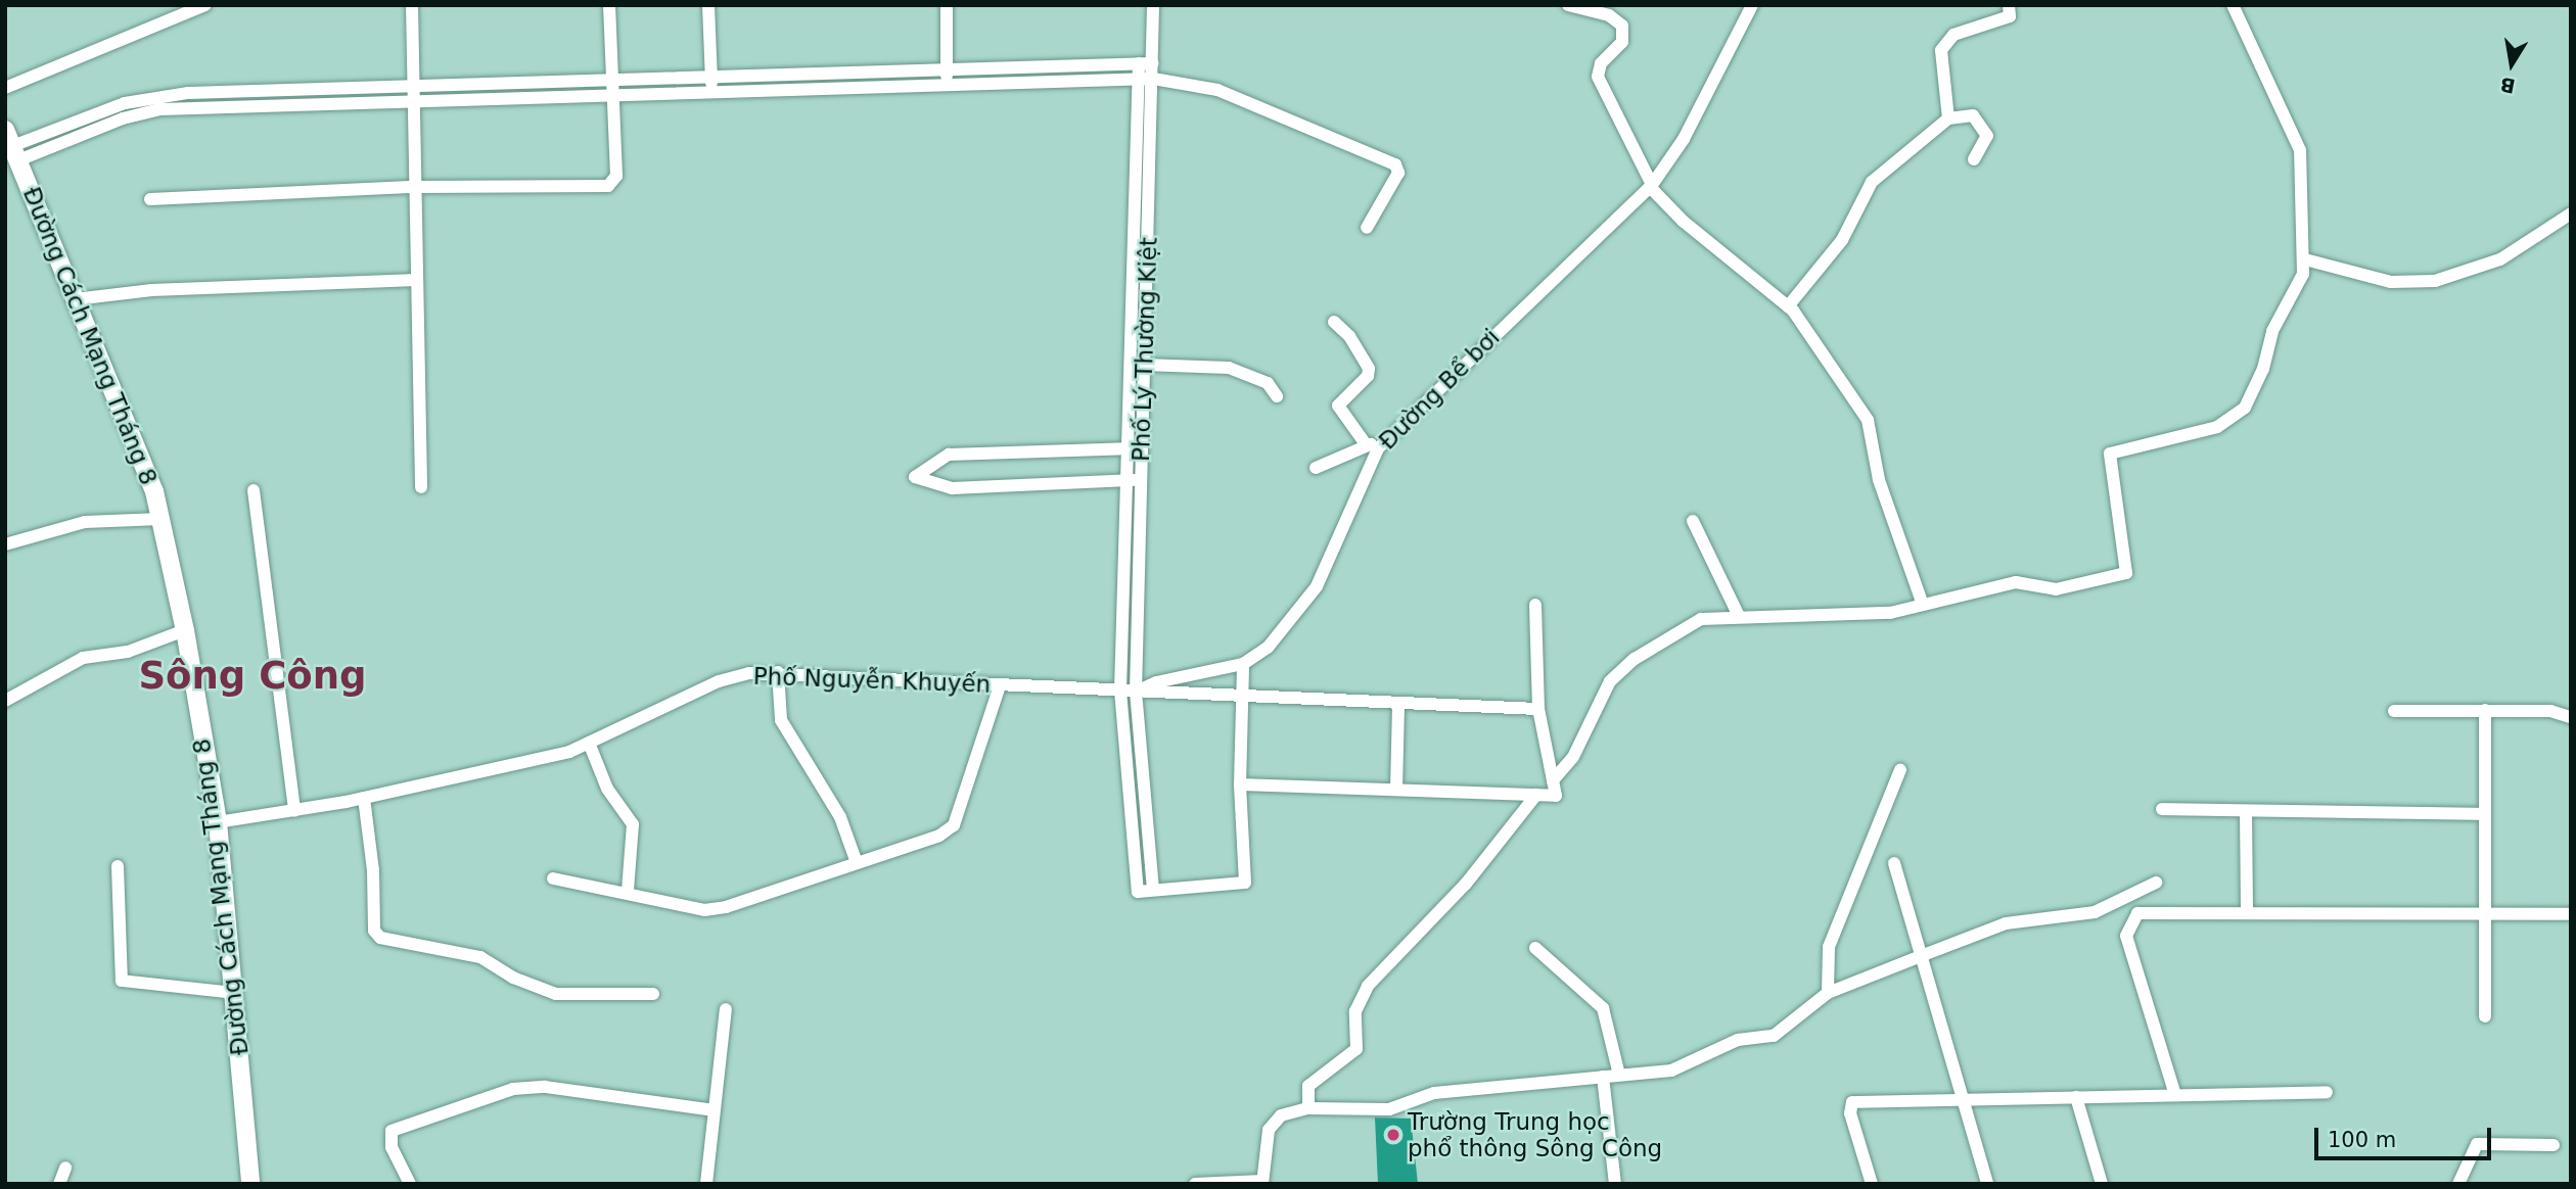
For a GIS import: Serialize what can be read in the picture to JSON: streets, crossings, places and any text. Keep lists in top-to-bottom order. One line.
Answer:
{"streets":{"street":["Đường Cách Mạng Tháng 8","Phố Lý Thường Kiệt","Đường Bể bơi","Phố Nguyễn Khuyến"]},"crossings":[["Đường Cách Mạng Tháng 8","Phố Nguyễn Khuyến"],["Phố Lý Thường Kiệt","Phố Nguyễn Khuyến"]],"districts":["Sông Công"],"places":["Trường Trung học phổ thông Sông Công"],"scale_bar":"100 m","north":"bottom"}
